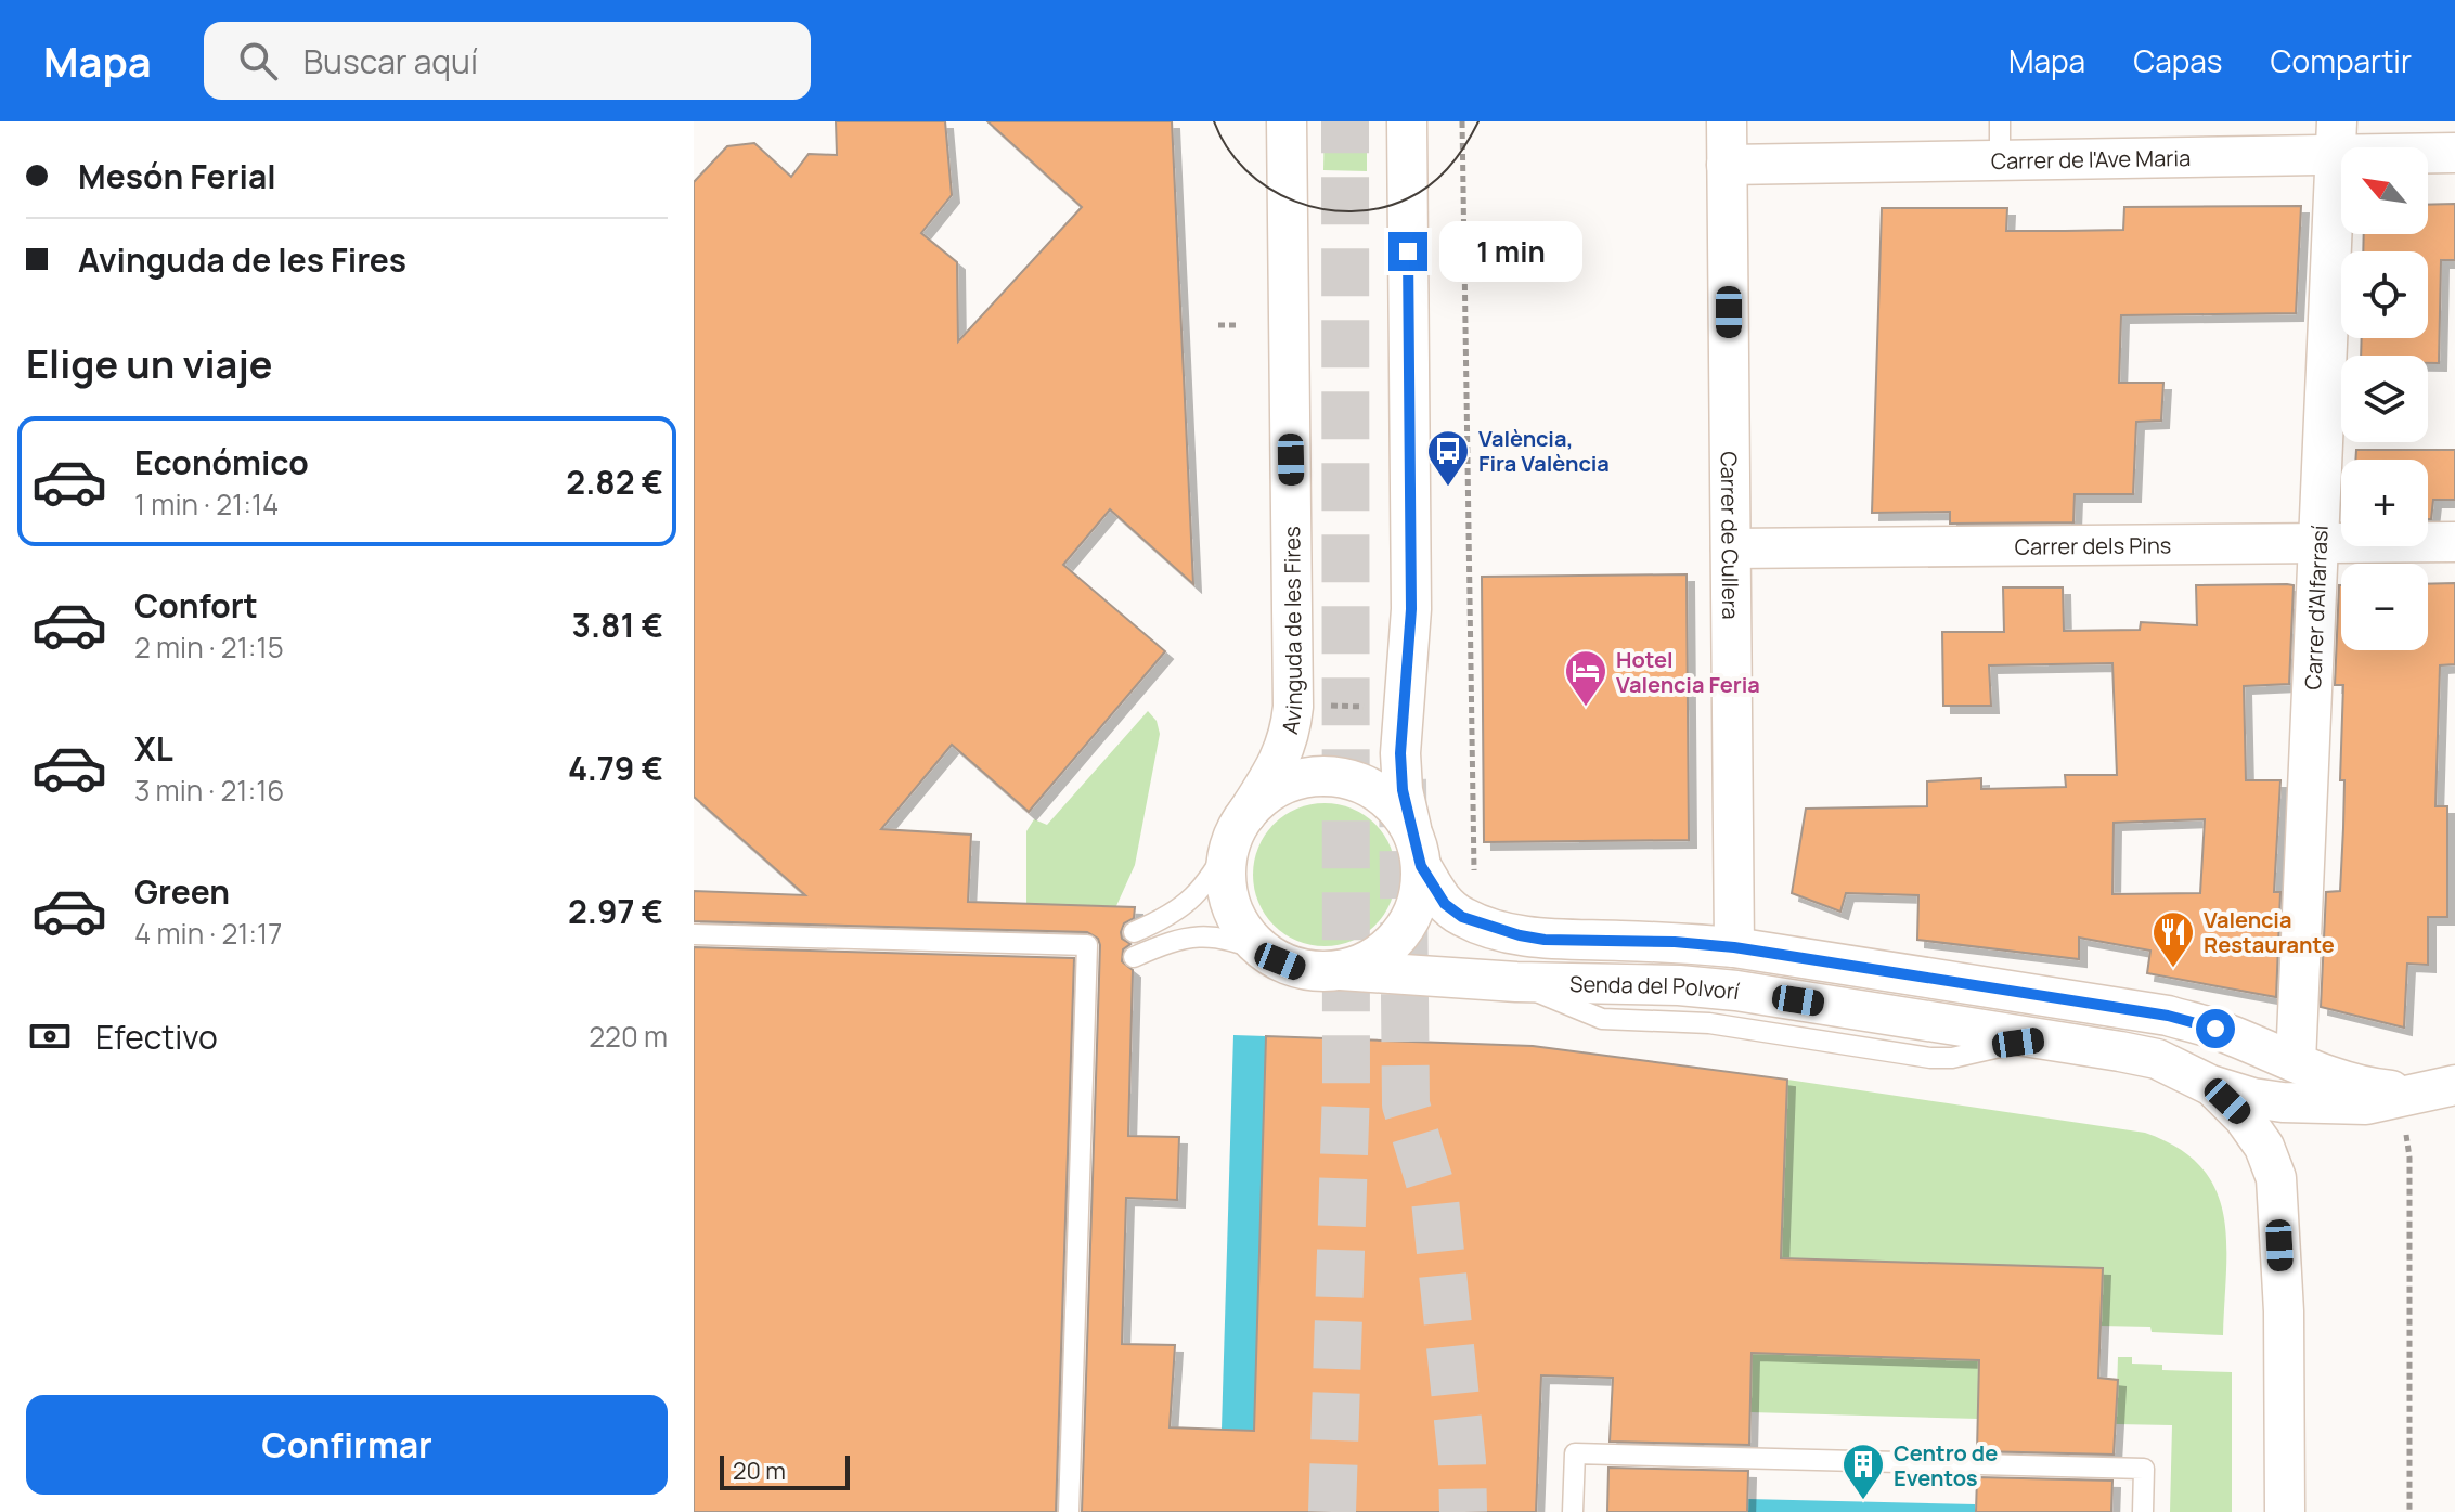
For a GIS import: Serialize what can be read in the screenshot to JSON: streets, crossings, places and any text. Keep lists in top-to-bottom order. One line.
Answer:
{"streets":{"street":["Carrer de l'Ave Maria","Carrer de Cullera","Carrer dels Pins","Carrer d'Alfarrasí","Avinguda de les Fires","Senda del Polvorí"]},"crossings":[["Carrer de l'Ave Maria","Carrer de Cullera"],["Carrer de l'Ave Maria","Carrer d'Alfarrasí"],["Carrer de Cullera","Carrer dels Pins"],["Carrer de Cullera","Senda del Polvorí"],["Carrer dels Pins","Carrer d'Alfarrasí"],["Carrer d'Alfarrasí","Senda del Polvorí"],["Avinguda de les Fires","Senda del Polvorí"]],"places":{"bus stop":["València, Fira València"],"hotel":["Hotel Valencia Feria"],"restaurant":["Valencia Restaurante"],"building":["Centro de Eventos"]},"scale_bar":"20 m","north":"top left","page":{"header":"Mapa","search":"Buscar aquí","nav":["Mapa","Capas","Compartir"],"banner":["Mesón Ferial","Avinguda de les Fires"],"map_buttons":["+","−"],"bubble":"1 min","heading":"Elige un viaje","list":[{"name":"Económico","note":"1 min · 21:14","value":"2.82 €"},{"name":"Confort","note":"2 min · 21:15","value":"3.81 €"},{"name":"XL","note":"3 min · 21:16","value":"4.79 €"},{"name":"Green","note":"4 min · 21:17","value":"2.97 €"}],"pay":["Efectivo","220 m"],"buttons":"Confirmar","scale":"20 m"}}
